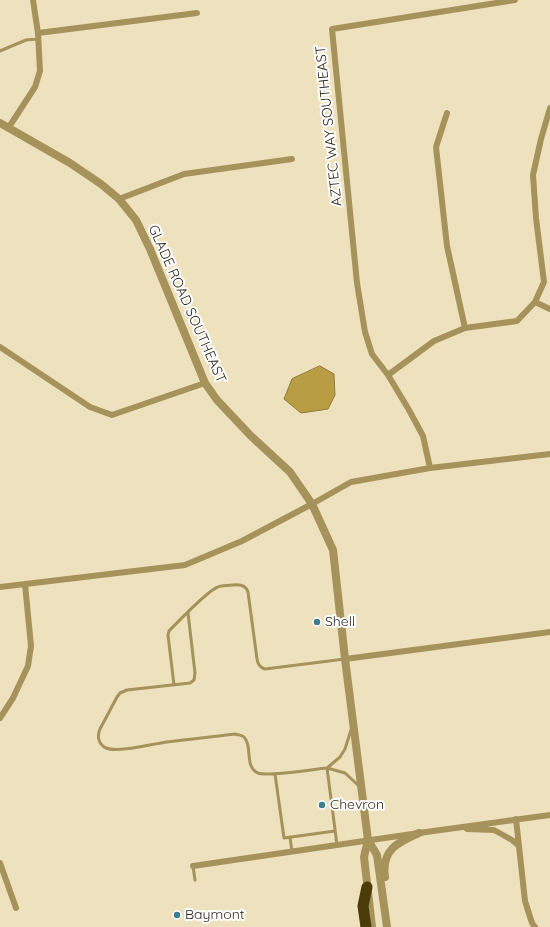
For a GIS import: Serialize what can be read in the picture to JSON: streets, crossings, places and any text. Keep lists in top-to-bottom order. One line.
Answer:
{"streets":{"street":["AZTEC WAY SOUTHEAST","GLADE ROAD SOUTHEAST"]},"places":["Shell","Chevron","Baymont"]}
